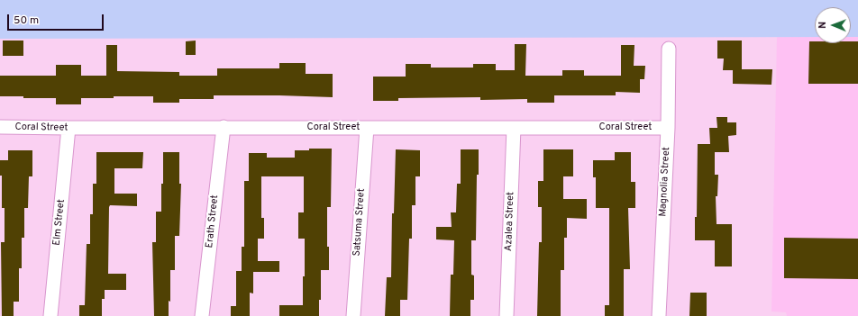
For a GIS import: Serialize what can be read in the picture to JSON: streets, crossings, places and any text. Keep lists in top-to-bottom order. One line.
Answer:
{"streets":{"street":["Coral Street","Magnolia Street","Erath Street","Azalea Street","Elm Street","Satsuma Street"]},"crossings":[["Coral Street","Magnolia Street"],["Coral Street","Erath Street"],["Coral Street","Azalea Street"],["Coral Street","Elm Street"],["Coral Street","Satsuma Street"]],"scale_bar":"50 m","north":"left"}
